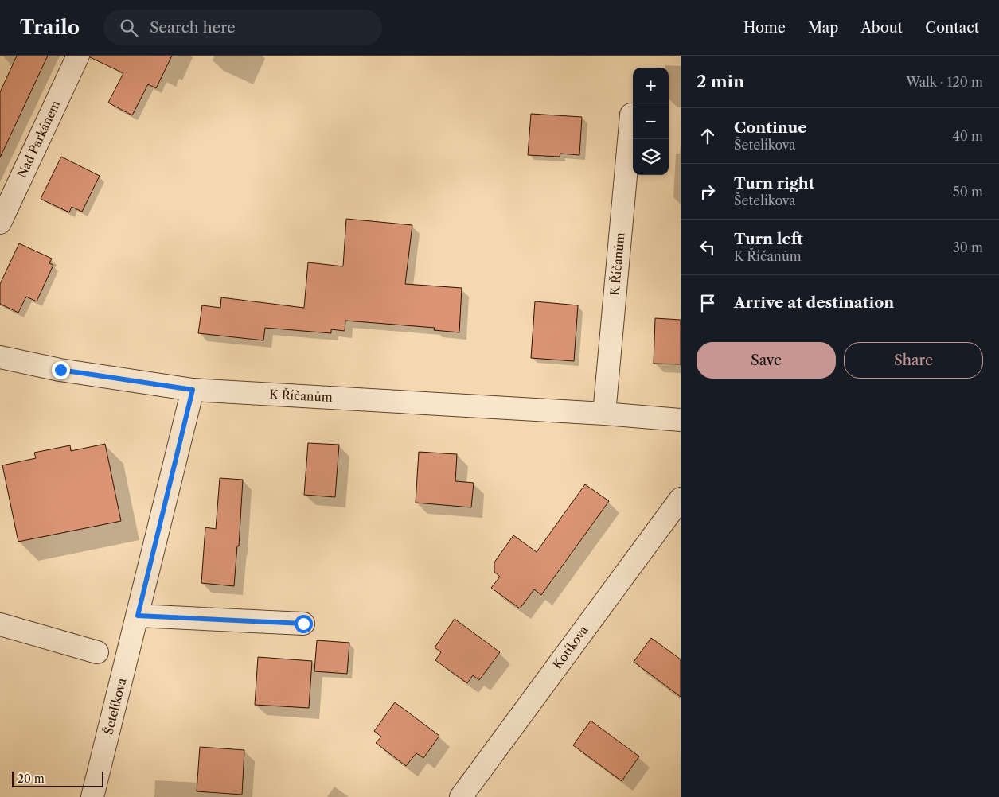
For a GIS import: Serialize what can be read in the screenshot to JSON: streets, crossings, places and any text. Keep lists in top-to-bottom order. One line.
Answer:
{"streets":{"street":["Nad Parkánem","K Říčanům","Kotíkova","Šetelíkova"]},"crossings":[["K Říčanům","Šetelíkova"]],"scale_bar":"20 m","page":{"header":"Trailo","search":"Search here","nav":["Home","Map","About","Contact"],"heading":["2 min","Walk · 120 m"],"map_buttons":["+","−"],"list":[["Continue","Šetelíkova","40 m"],["Turn right","Šetelíkova","50 m"],["Turn left","K Říčanům","30 m"],"Arrive at destination"],"buttons":["Save","Share"],"scale":"20 m"}}
